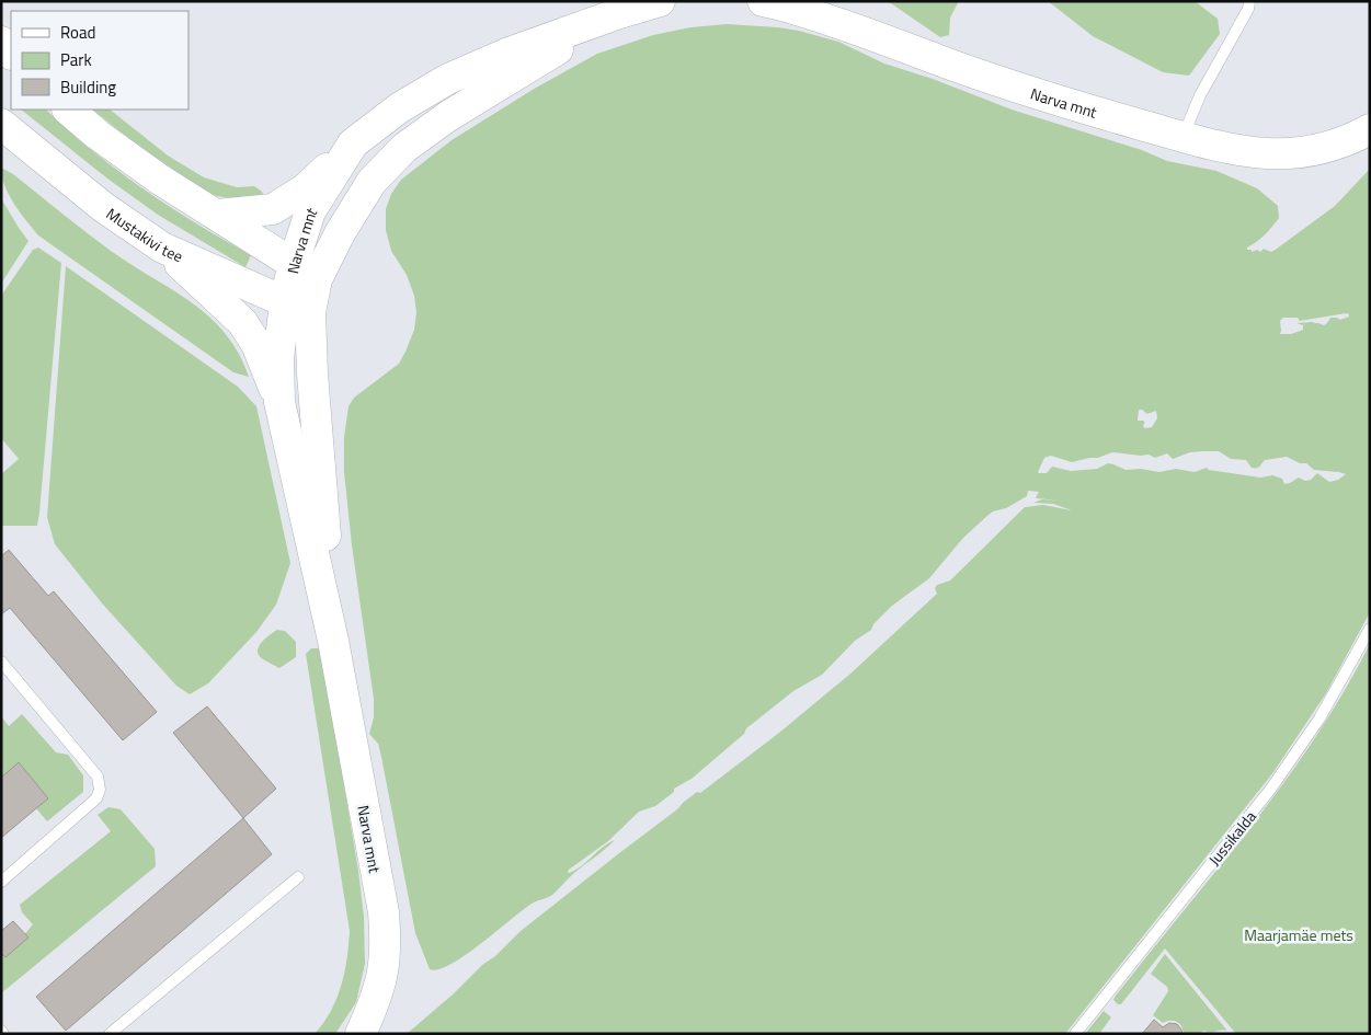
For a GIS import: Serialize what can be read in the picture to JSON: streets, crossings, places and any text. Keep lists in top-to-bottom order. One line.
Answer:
{"streets":{"main road":["Narva mnt","Mustakivi tee"],"lane":["Jussikalda"]},"crossings":[["Narva mnt","Mustakivi tee"]],"parks":["Maarjamäe mets"],"legend":["Road","Park","Building"]}
